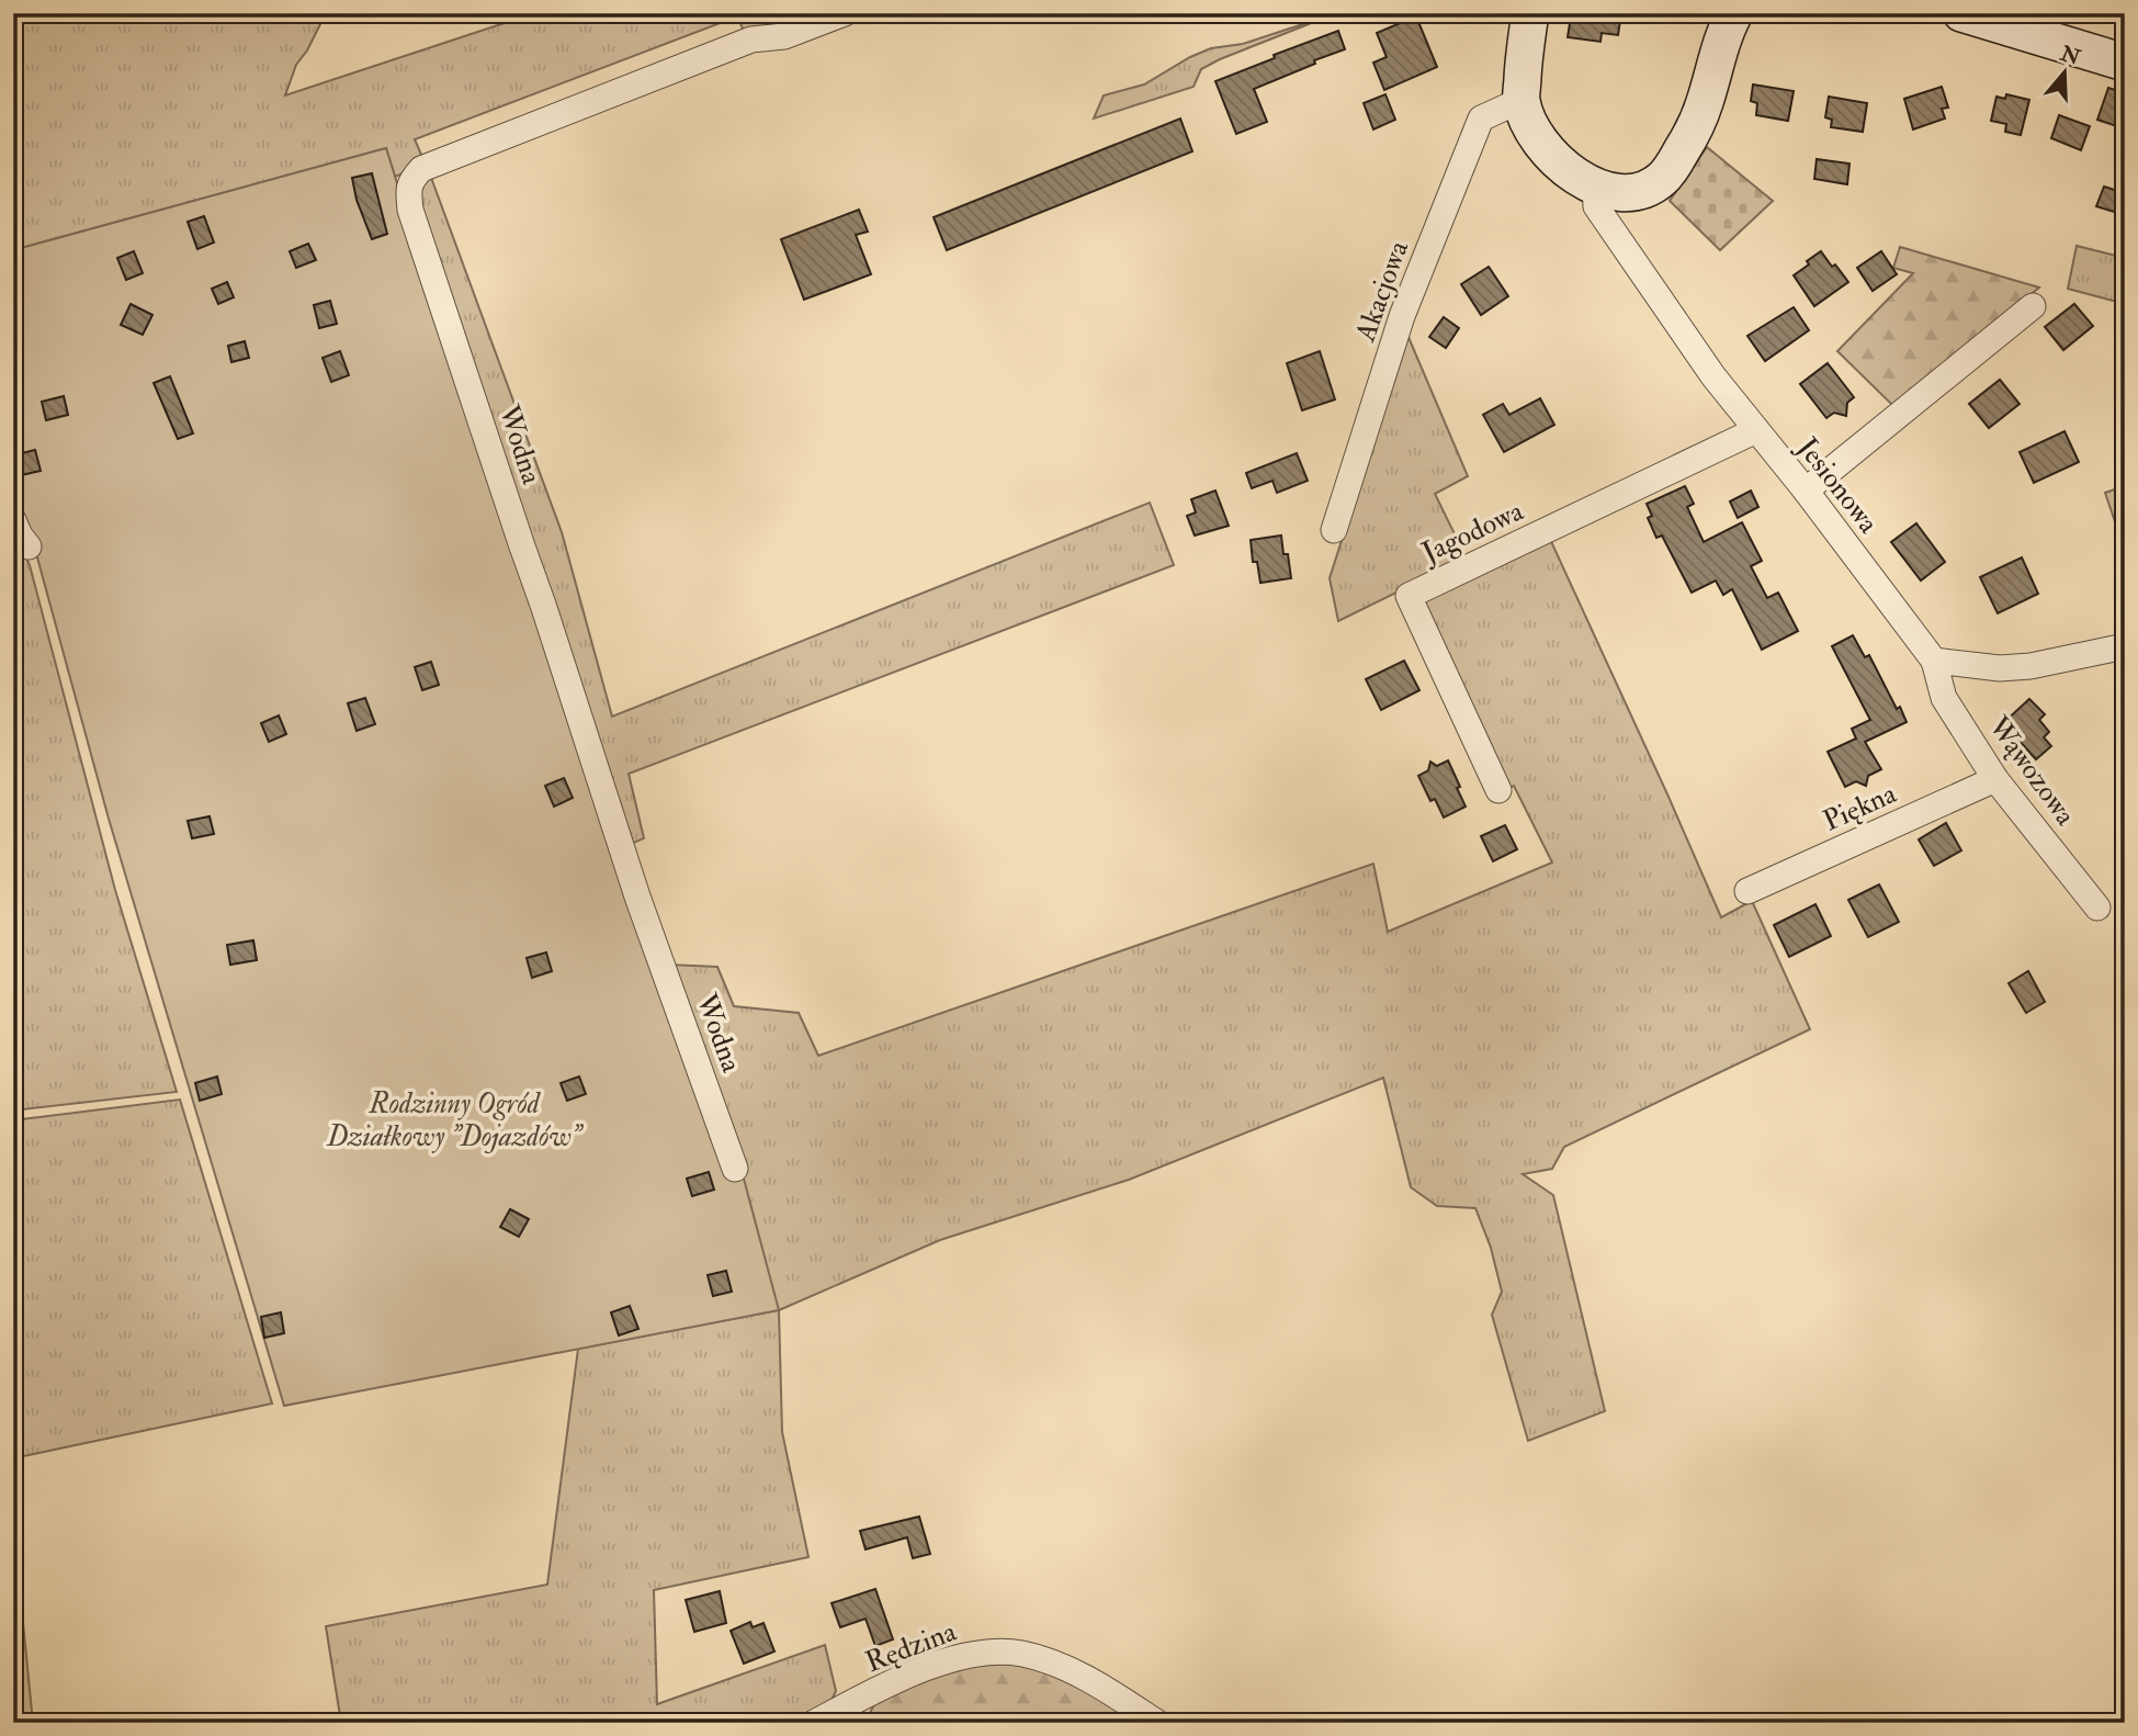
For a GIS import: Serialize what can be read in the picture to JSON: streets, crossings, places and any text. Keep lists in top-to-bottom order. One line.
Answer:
{"streets":{"street":["Akacjowa","Wodna","Jesionowa","Jagodowa","Wąwozowa","Piękna","Rędzina"]},"crossings":[["Jesionowa","Jagodowa"],["Jesionowa","Wąwozowa"],["Wąwozowa","Piękna"]],"parks":["Rodzinny Ogród Działkowy \"Dojazdów\""],"north":"top"}
